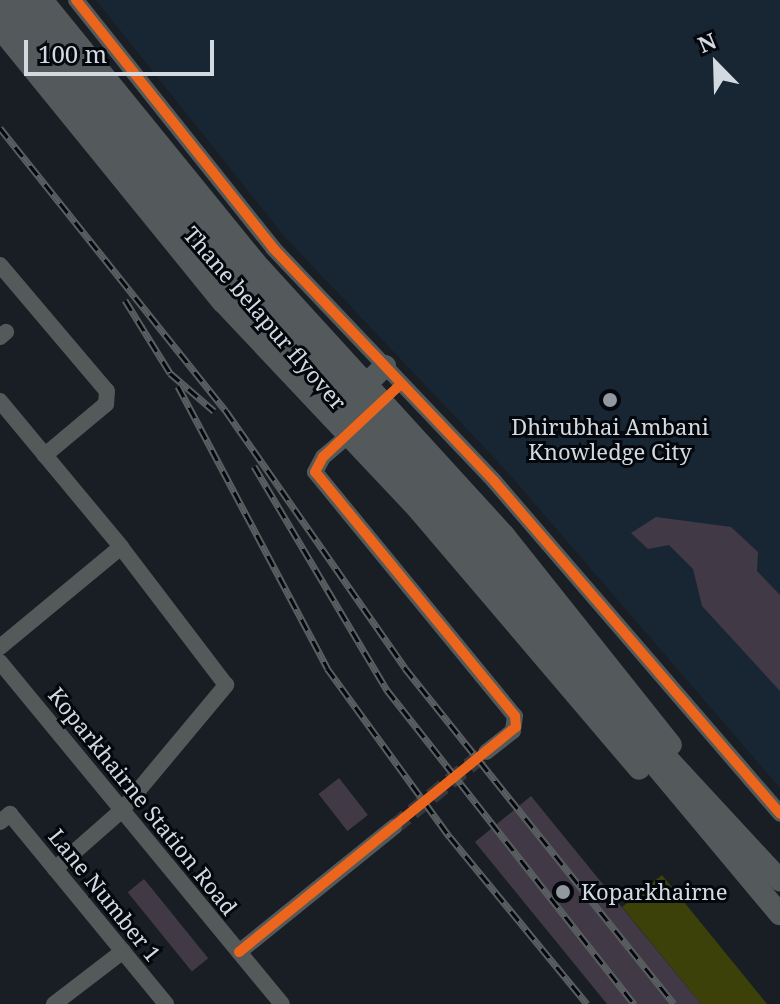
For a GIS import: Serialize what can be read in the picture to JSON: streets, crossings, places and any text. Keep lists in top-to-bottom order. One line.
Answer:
{"streets":{"main road":["Thane belapur flyover"],"street":["Koparkhairne Station Road","Lane Number 1"]},"places":["Dhirubhai Ambani Knowledge City","Koparkhairne"],"scale_bar":"100 m","north":"top left"}
